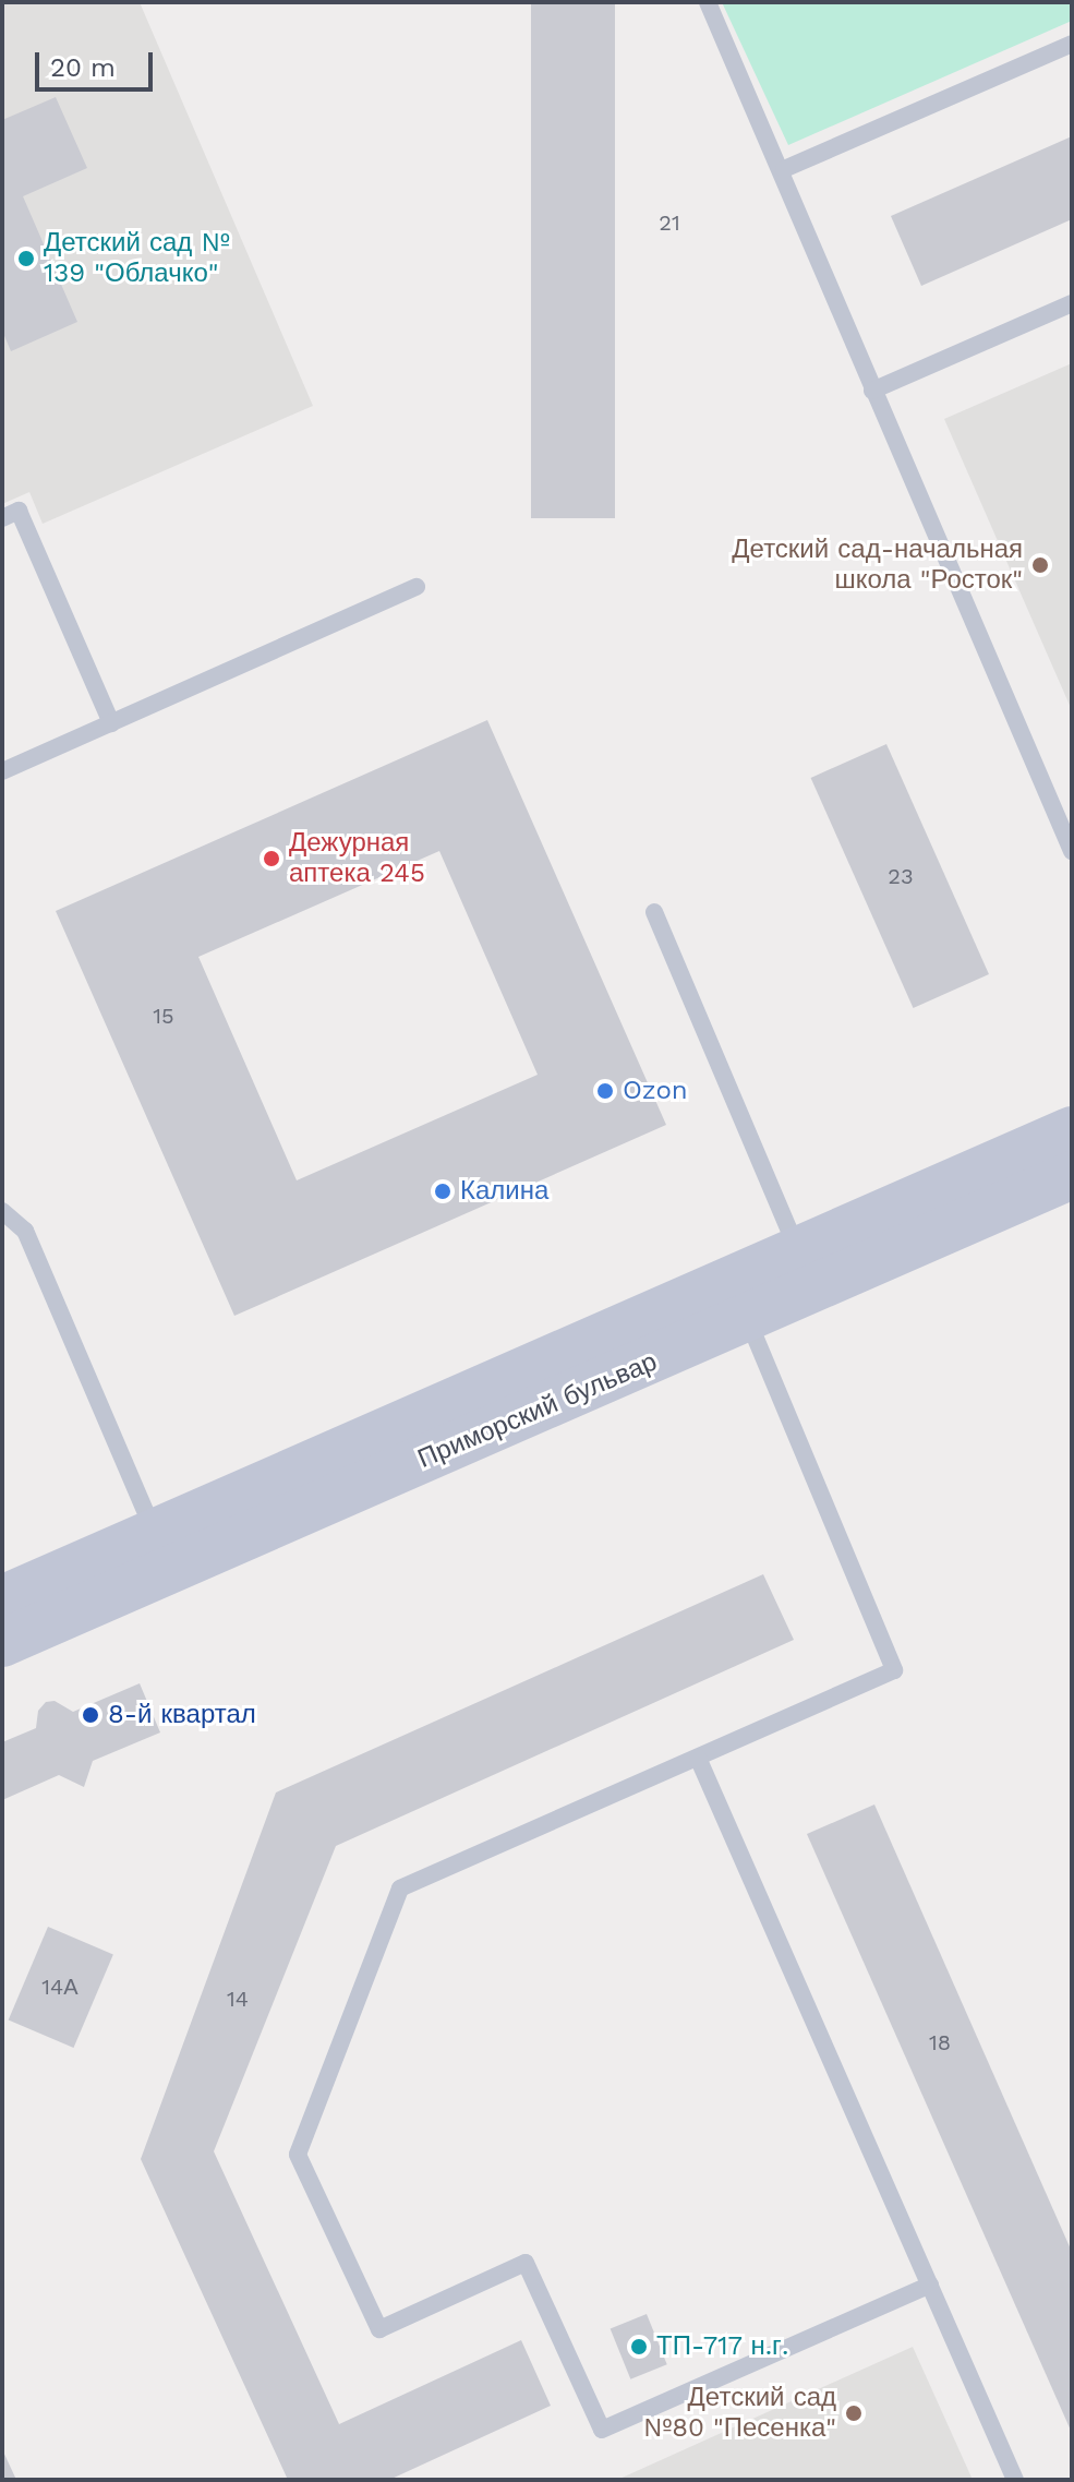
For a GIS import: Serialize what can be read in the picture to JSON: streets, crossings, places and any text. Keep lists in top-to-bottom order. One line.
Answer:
{"streets":{"main road":["Приморский бульвар"]},"places":["Детский сад № 139 \"Облачко\"","Детский сад-начальная школа \"Росток\"","Дежурная аптека 245","Ozon","Калина","8-й квартал","ТП-717 н.г.","Детский сад №80 \"Песенка\""],"house_numbers":["21","23","15","14А","14","18"],"scale_bar":"20 m"}
